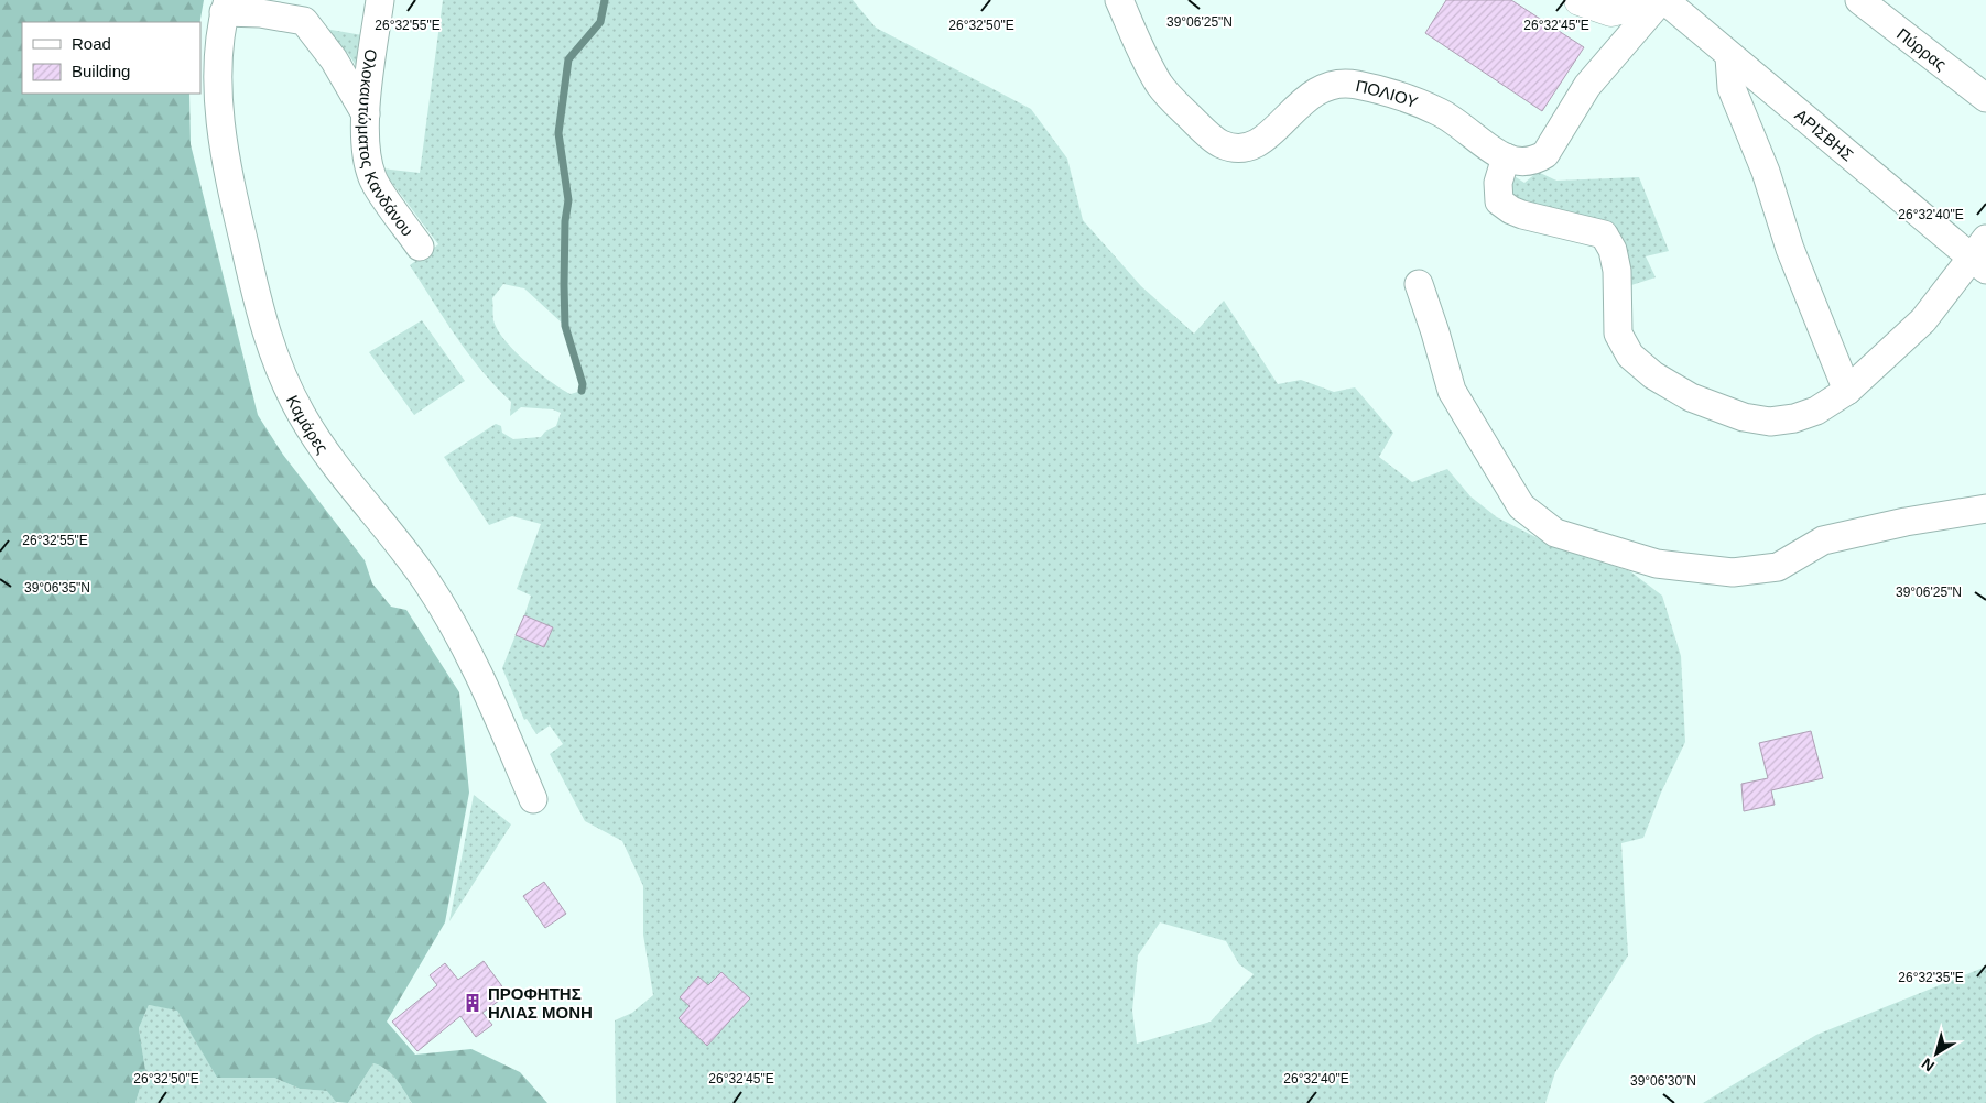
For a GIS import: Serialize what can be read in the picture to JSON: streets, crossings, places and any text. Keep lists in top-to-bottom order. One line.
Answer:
{"streets":{"street":["Πύρρας","ΠΟΛΙΟΥ","ΑΡΙΣΒΗΣ","Ολοκαυτώματος Κανδάνου","Καμάρες"]},"crossings":[["ΠΟΛΙΟΥ","ΑΡΙΣΒΗΣ"]],"places":{"building":["ΠΡΟΦΗΤΗΣ ΗΛΙΑΣ MONH"]},"legend":["Road","Building"],"north":"bottom left","coordinates":["39°06'25\"N","26°32'55\"E","26°32'50\"E","26°32'45\"E","26°32'40\"E","39°06'35\"N","26°32'35\"E","39°06'30\"N"]}
